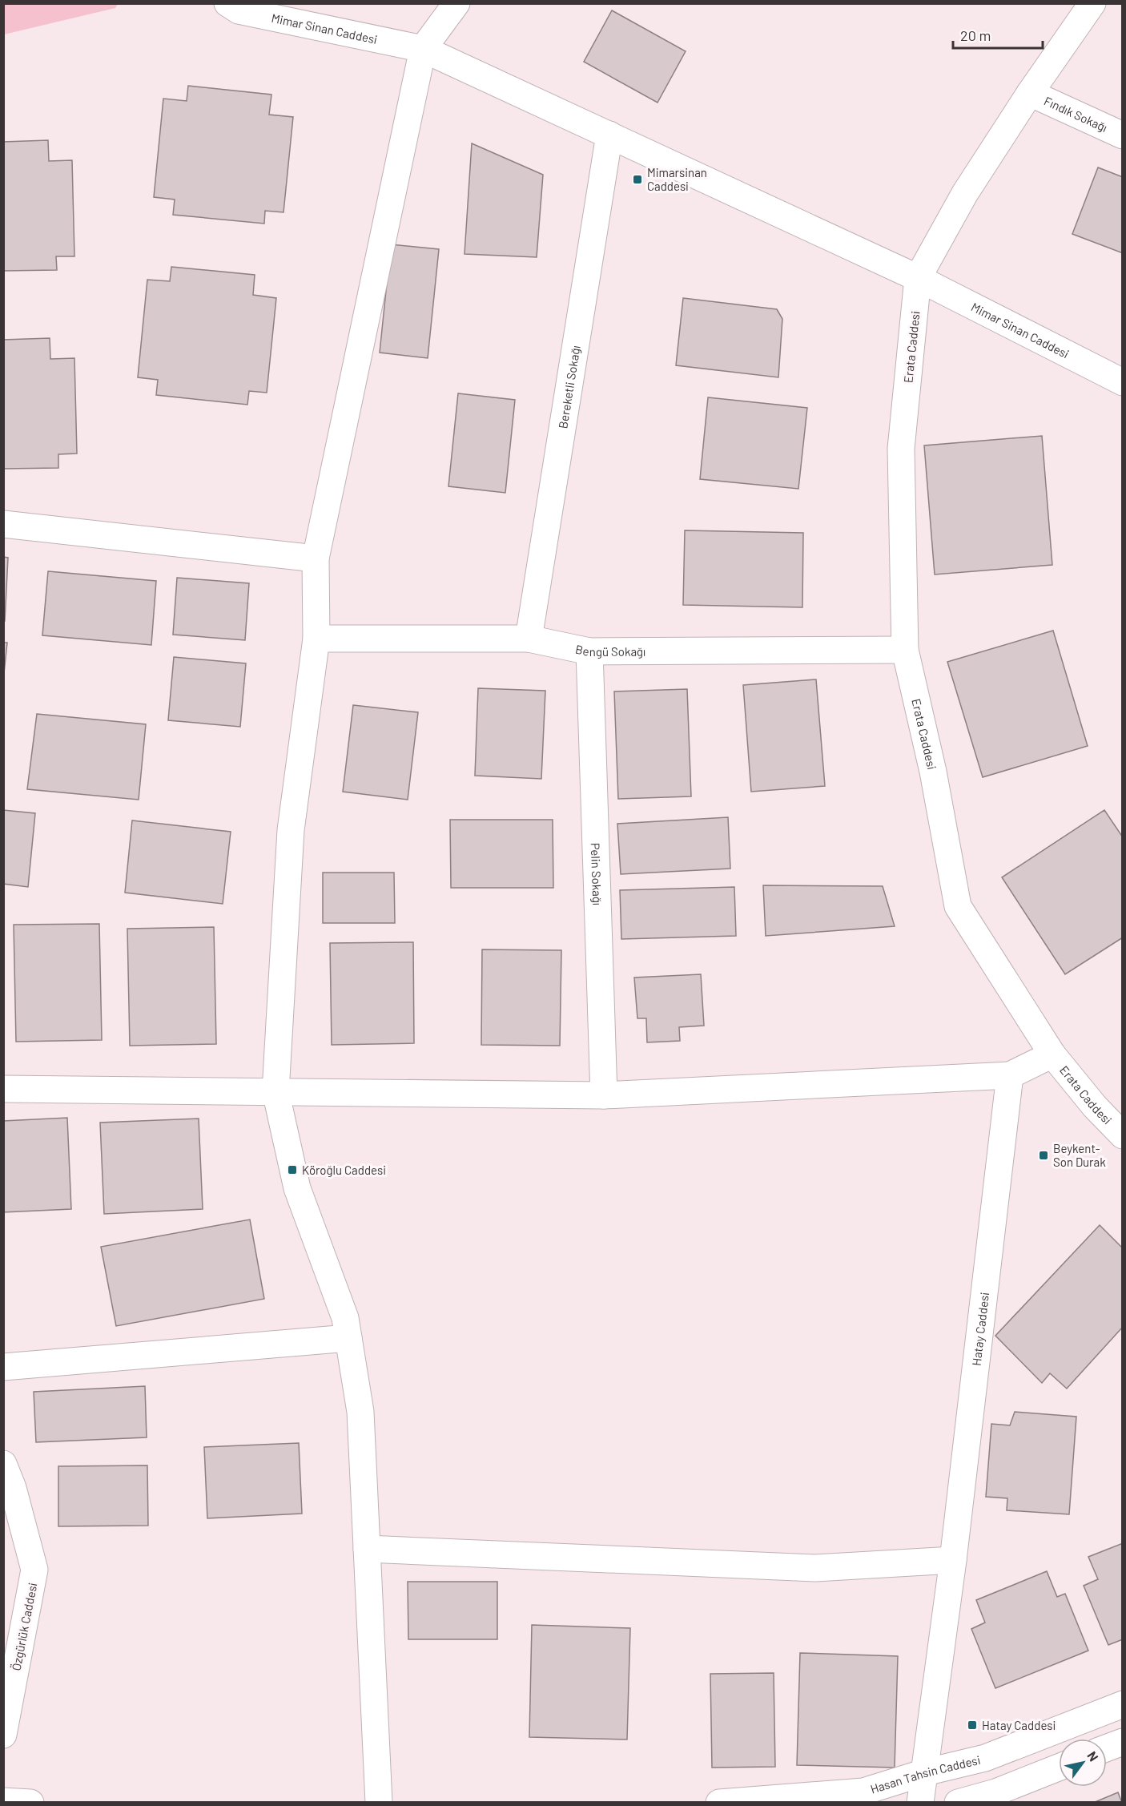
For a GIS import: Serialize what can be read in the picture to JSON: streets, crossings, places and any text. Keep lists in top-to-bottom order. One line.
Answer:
{"streets":{"street":["Mimar Sinan Caddesi","Fındık Sokağı","Erata Caddesi","Bereketli Sokağı","Bengü Sokağı","Pelin Sokağı","Hatay Caddesi","Özgürlük Caddesi","Hasan Tahsin Caddesi"]},"crossings":[["Mimar Sinan Caddesi","Erata Caddesi"],["Mimar Sinan Caddesi","Bereketli Sokağı"],["Erata Caddesi","Bengü Sokağı"],["Bereketli Sokağı","Bengü Sokağı"],["Bengü Sokağı","Pelin Sokağı"],["Hatay Caddesi","Hasan Tahsin Caddesi"]],"places":{"transit":["Mimarsinan Caddesi","Beykent- Son Durak","Köroğlu Caddesi","Hatay Caddesi"]},"scale_bar":"20 m","north":"top right"}
